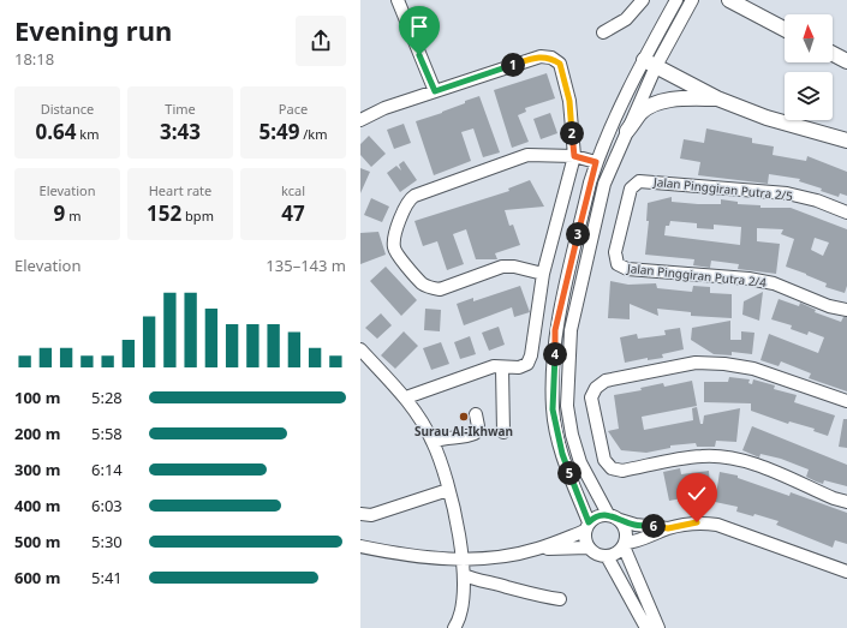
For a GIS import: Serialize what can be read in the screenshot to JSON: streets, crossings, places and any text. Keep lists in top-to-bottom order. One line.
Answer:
{"streets":{"street":["Jalan Pinggiran Putra 2/5","Jalan Pinggiran Putra 2/4"]},"crossings":[["Jalan Pinggiran Putra 2/5","Jalan Pinggiran Putra 2/4"]],"places":["Surau Al-Ikhwan"],"north":"top","page":{"heading":["Evening run","18:18"],"pins":["1","2","3","4","5","6"],"stats":[["Distance","0.64 km"],["Time","3:43"],["Pace","5:49 /km"],["Elevation","9 m"],["Heart rate","152 bpm"],["kcal","47"]],"chart":["Elevation","135–143 m"],"list":[{"name":"100 m","note":"5:28"},{"name":"200 m","note":"5:58"},{"name":"300 m","note":"6:14"},{"name":"400 m","note":"6:03"},{"name":"500 m","note":"5:30"},{"name":"600 m","note":"5:41"}]}}
